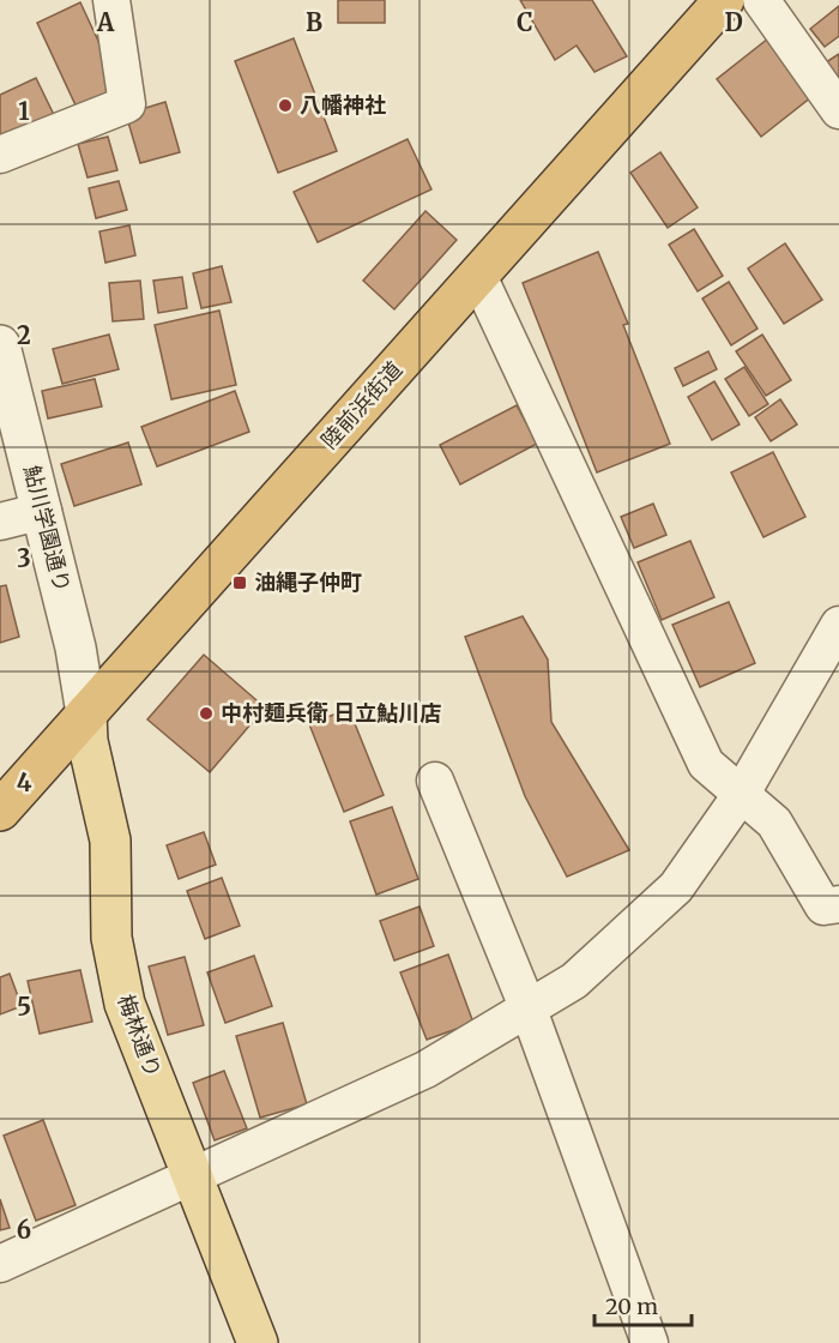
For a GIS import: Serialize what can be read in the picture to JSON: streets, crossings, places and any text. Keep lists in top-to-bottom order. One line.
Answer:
{"streets":{"highway":["陸前浜街道"],"main road":["梅林通り"],"street":["鮎川学園通り"]},"crossings":[["陸前浜街道","鮎川学園通り"],["陸前浜街道","梅林通り"],["鮎川学園通り","梅林通り"]],"places":{"other":["八幡神社","中村麺兵衛 日立鮎川店"],"transit":["油縄子仲町"]},"scale_bar":"20 m","grid":{"columns":["A","B","C","D"],"rows":["1","2","3","4","5","6"]}}
